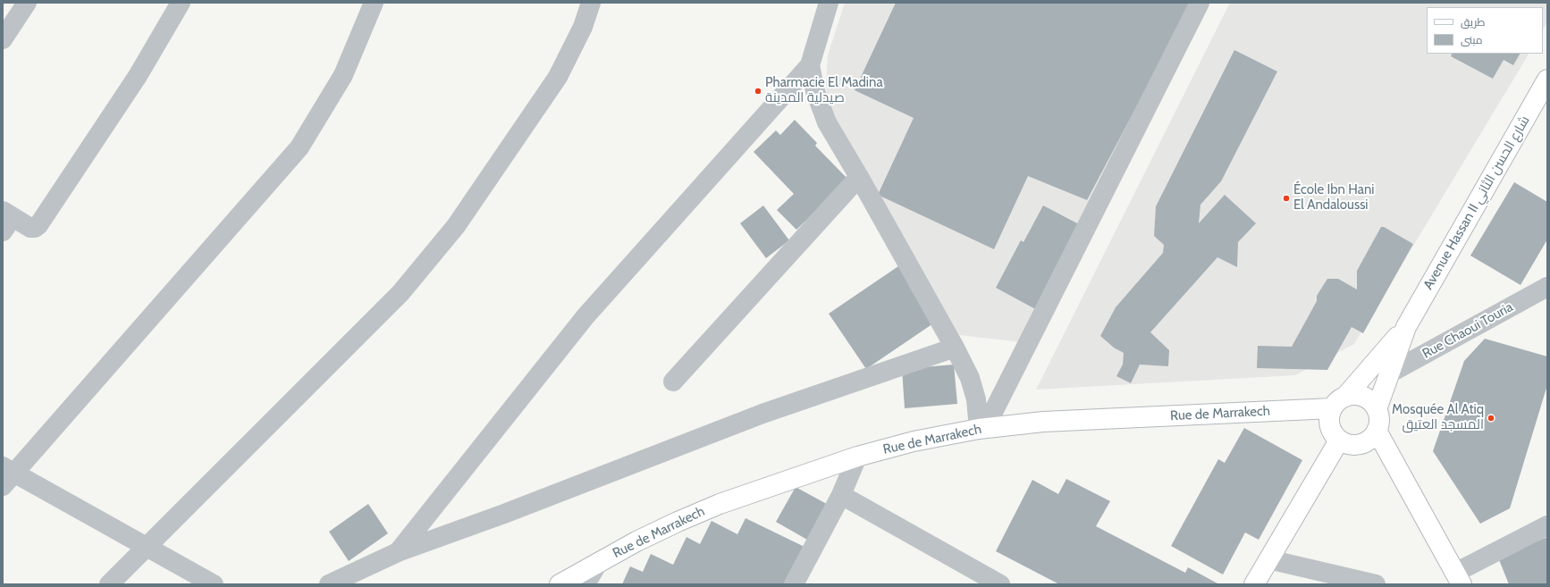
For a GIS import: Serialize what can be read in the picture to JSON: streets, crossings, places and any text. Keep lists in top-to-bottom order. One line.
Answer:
{"streets":{"street":["Avenue Hassan II شارع الحسن الثاني","Rue Chaoui Touria","Rue de Marrakech"]},"crossings":[["Avenue Hassan II شارع الحسن الثاني","Rue Chaoui Touria"],["Avenue Hassan II شارع الحسن الثاني","Rue de Marrakech"]],"places":["Pharmacie El Madina صيدلية المدينة","École Ibn Hani El Andaloussi","Mosquée Al Atiq المسجد العتيق"],"legend":["طريق","مبنى"]}
